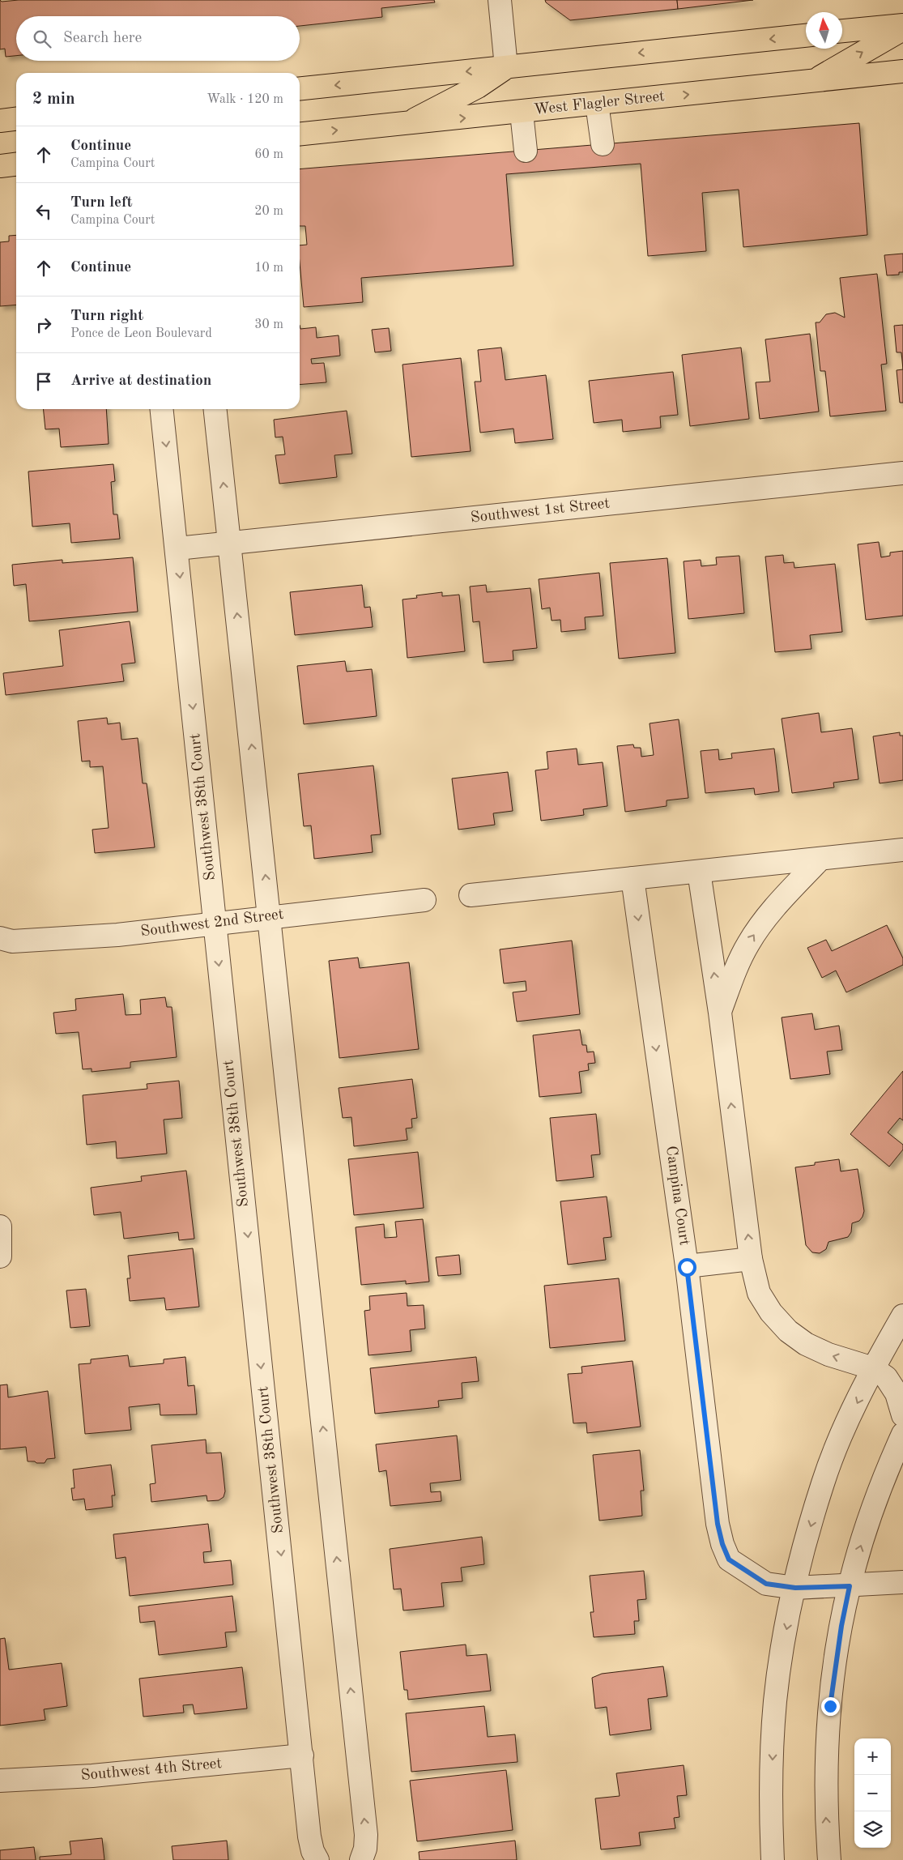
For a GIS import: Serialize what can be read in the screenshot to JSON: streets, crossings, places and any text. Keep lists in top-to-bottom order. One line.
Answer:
{"streets":{"main road":["West Flagler Street"],"street":["Southwest 1st Street","Southwest 38th Court","Southwest 2nd Street","Campina Court","Southwest 4th Street"]},"crossings":[["Southwest 1st Street","Southwest 38th Court"],["Southwest 38th Court","Southwest 2nd Street"],["Southwest 38th Court","Southwest 4th Street"]],"north":"top","page":{"search":"Search here","heading":["2 min","Walk · 120 m"],"list":[["Continue","Campina Court","60 m"],["Turn left","Campina Court","20 m"],["Continue","10 m"],["Turn right","Ponce de Leon Boulevard","30 m"],"Arrive at destination"],"map_buttons":["+","−"]}}
